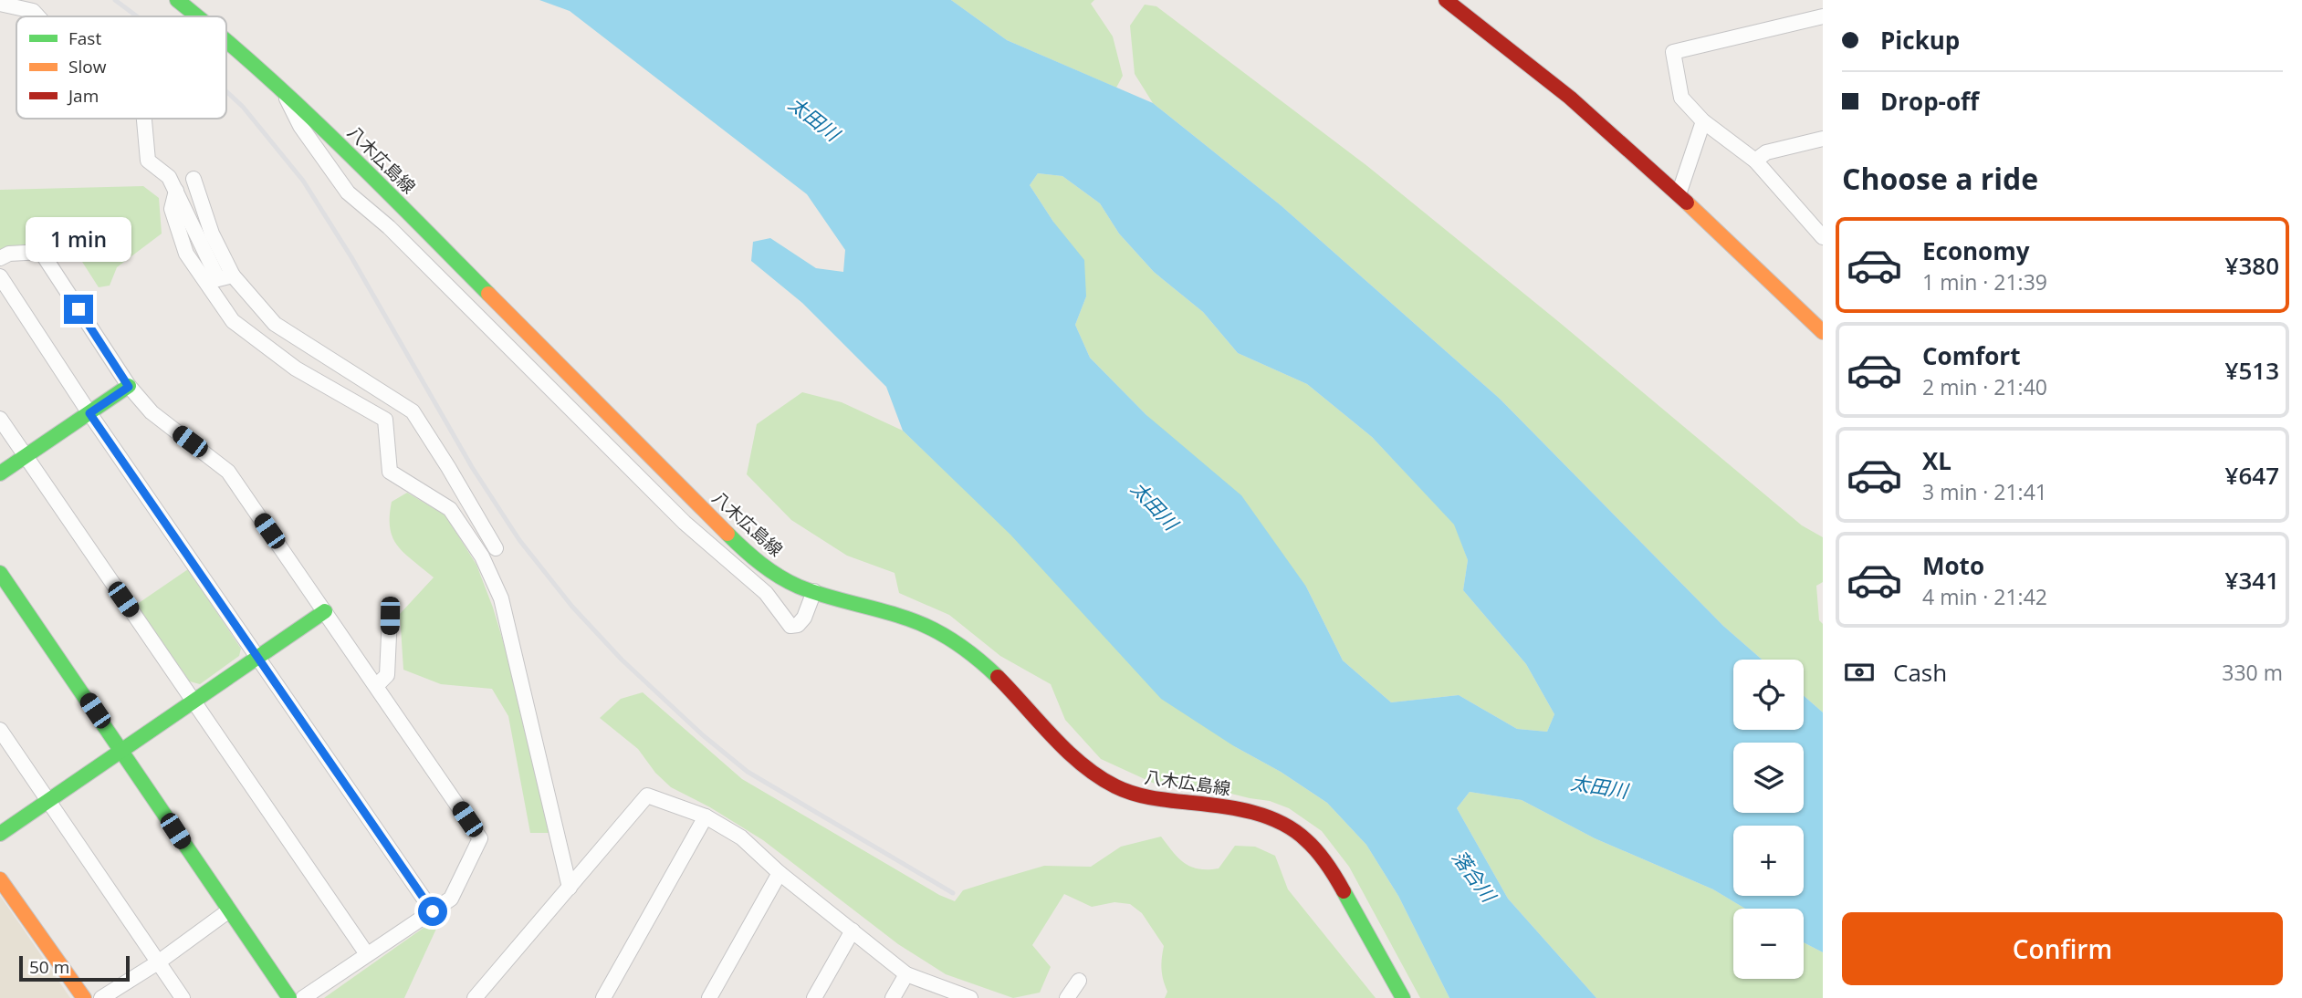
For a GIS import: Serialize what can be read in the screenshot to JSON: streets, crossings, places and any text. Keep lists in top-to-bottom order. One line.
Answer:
{"streets":{"street":["八木広島線"]},"water":["太田川","落合川"],"legend":["Fast","Slow","Jam"],"scale_bar":"50 m","page":{"banner":["Pickup","Drop-off"],"heading":"Choose a ride","bubble":"1 min","list":[{"name":"Economy","note":"1 min · 21:39","value":"¥380"},{"name":"Comfort","note":"2 min · 21:40","value":"¥513"},{"name":"XL","note":"3 min · 21:41","value":"¥647"},{"name":"Moto","note":"4 min · 21:42","value":"¥341"}],"pay":["Cash","330 m"],"map_buttons":["+","−"],"buttons":"Confirm","scale":"50 m"}}
